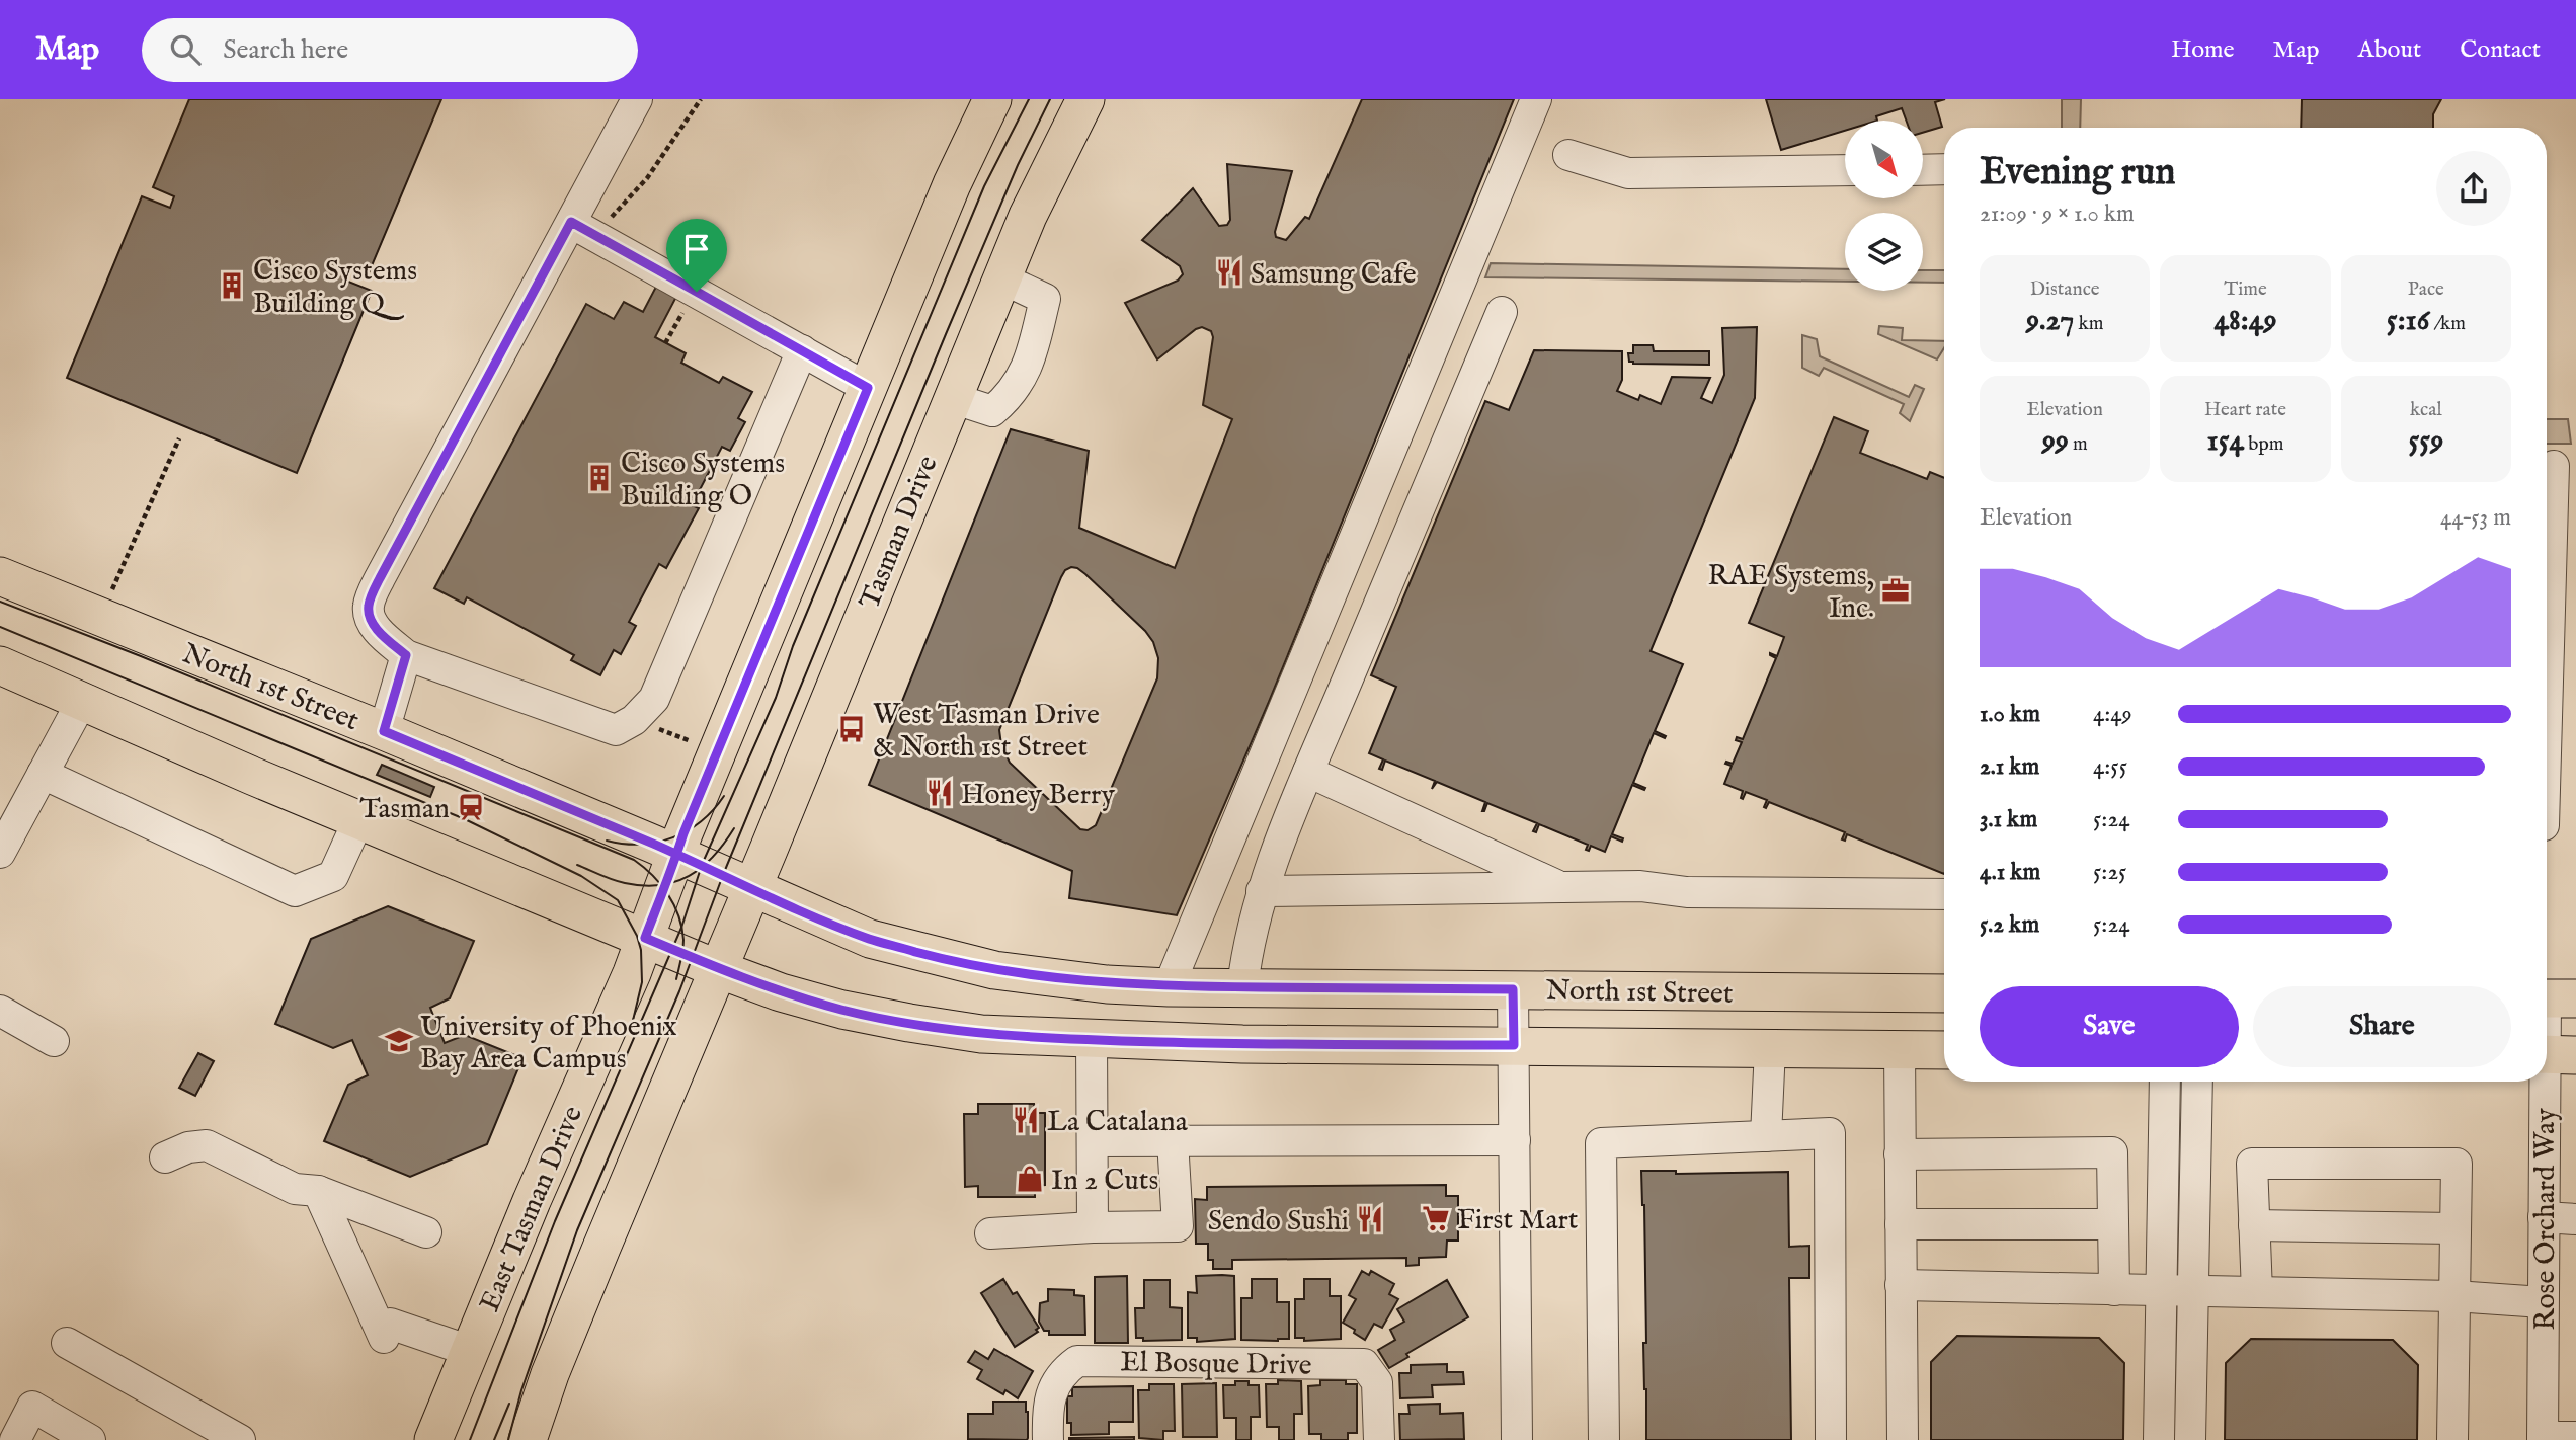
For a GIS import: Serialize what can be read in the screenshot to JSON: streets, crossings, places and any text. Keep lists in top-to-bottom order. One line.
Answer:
{"streets":{"main road":["Tasman Drive","North 1st Street","East Tasman Drive"],"street":["Rose Orchard Way","El Bosque Drive"]},"crossings":[["Tasman Drive","North 1st Street"],["North 1st Street","East Tasman Drive"]],"places":{"restaurant":["Samsung Cafe","Honey Berry","La Catalana","Sendo Sushi"],"building":["Cisco Systems Building Q","Cisco Systems Building O"],"office":["RAE Systems, Inc."],"bus stop":["West Tasman Drive & North 1st Street"],"station":["Tasman"],"school or university":["University of Phoenix Bay Area Campus"],"shop":["In 2 Cuts"],"supermarket":["First Mart"]},"north":"bottom right","page":{"header":"Map","search":"Search here","nav":["Home","Map","About","Contact"],"heading":["Evening run","21:09 · 9 × 1.0 km"],"stats":[["Distance","9.27 km"],["Time","48:49"],["Pace","5:16 /km"],["Elevation","99 m"],["Heart rate","154 bpm"],["kcal","559"]],"chart":["Elevation","44–53 m"],"list":[{"name":"1.0 km","note":"4:49"},{"name":"2.1 km","note":"4:55"},{"name":"3.1 km","note":"5:24"},{"name":"4.1 km","note":"5:25"},{"name":"5.2 km","note":"5:24"}],"buttons":["Save","Share"]}}
